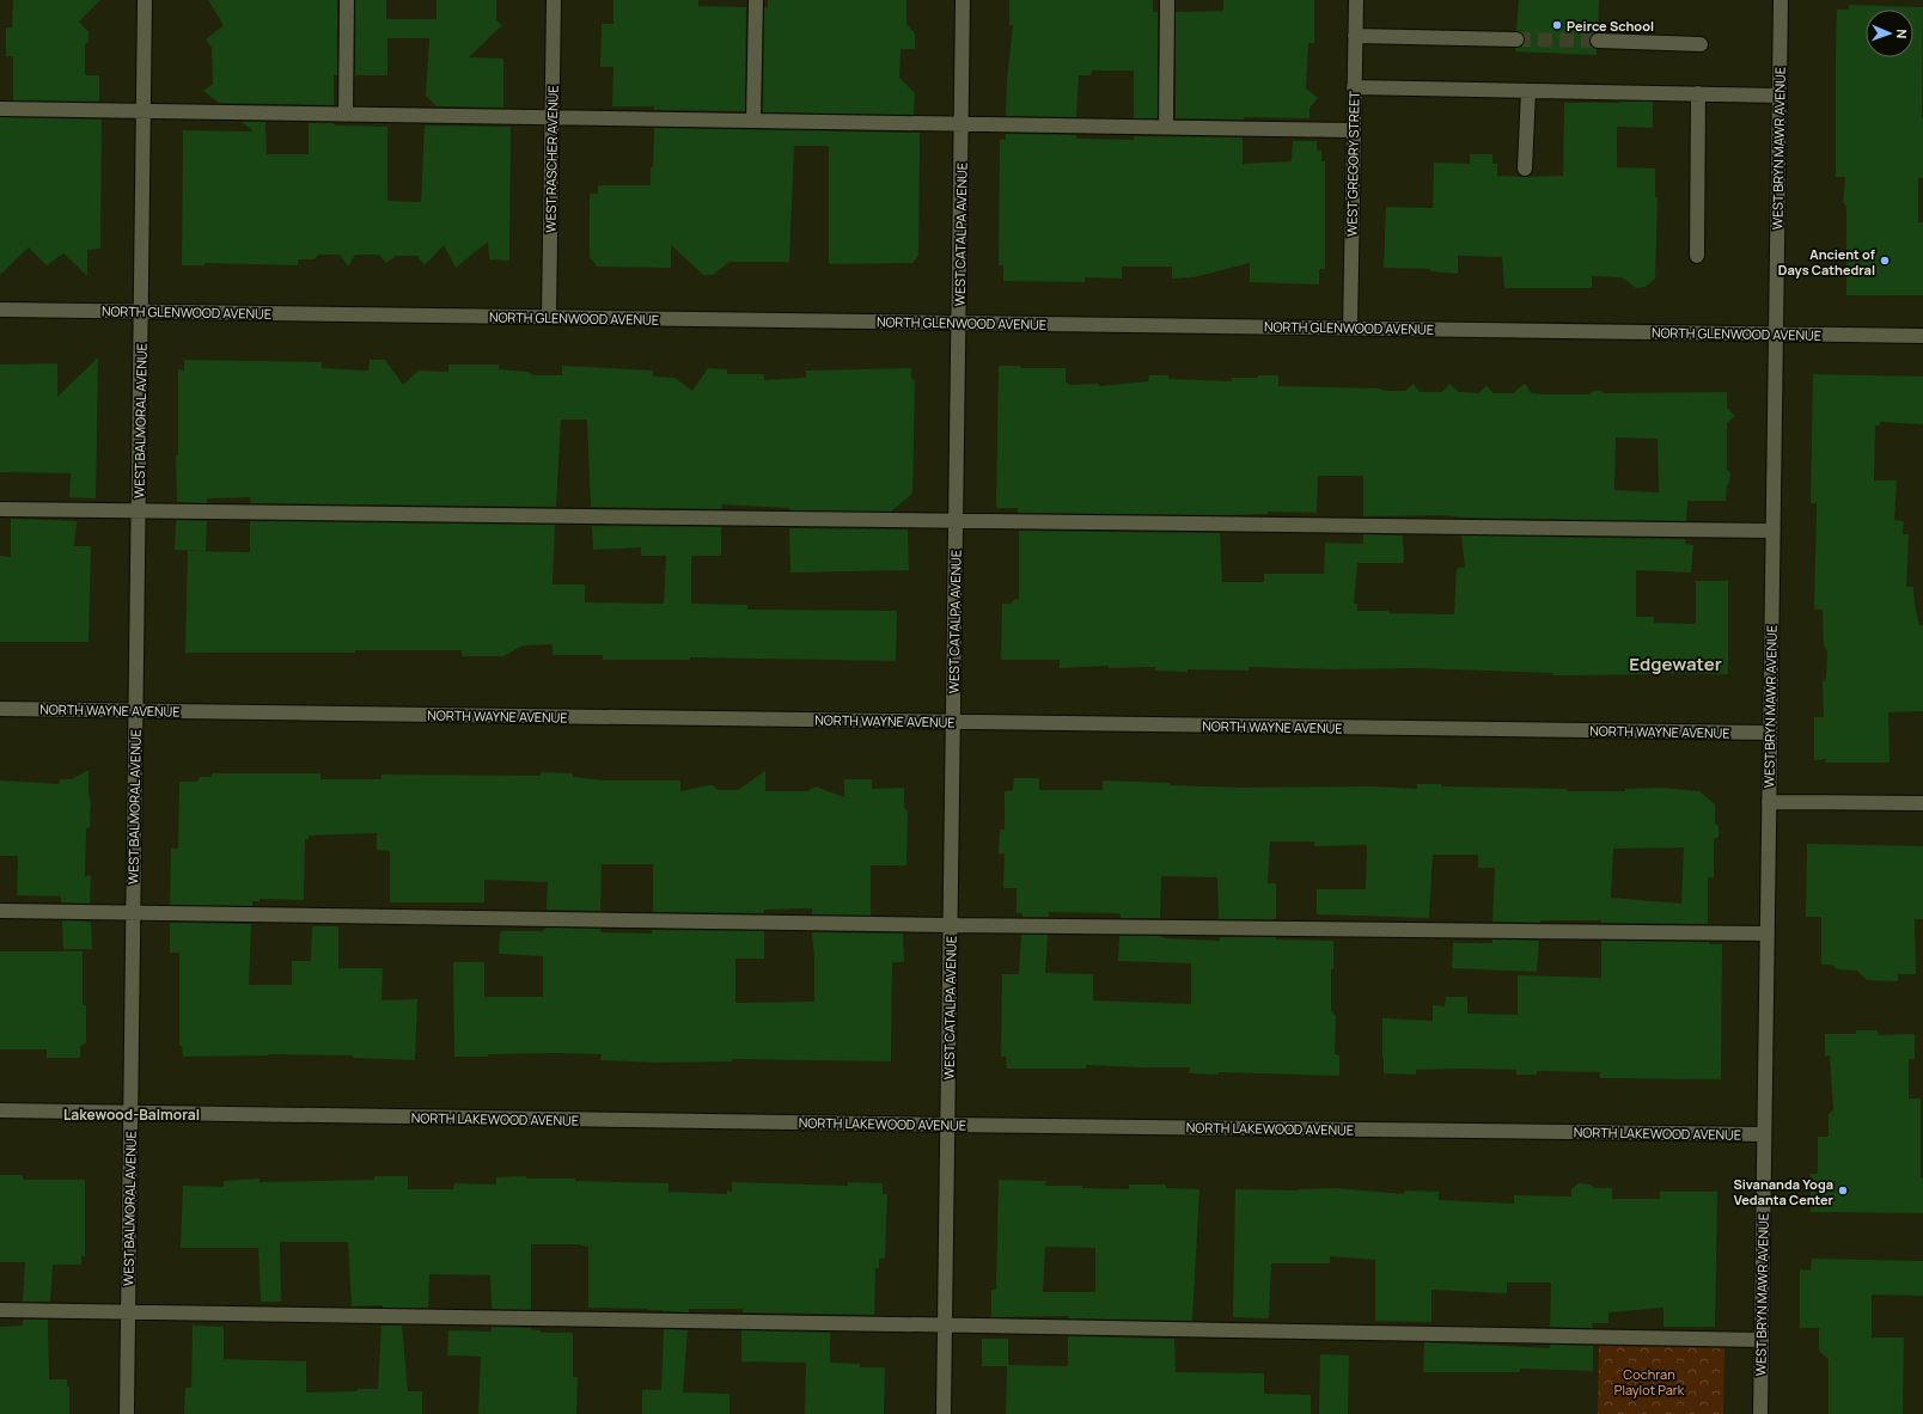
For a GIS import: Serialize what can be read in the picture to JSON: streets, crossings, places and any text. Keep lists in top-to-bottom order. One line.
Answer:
{"streets":{"street":["WEST BRYN MAWR AVENUE","WEST RASCHER AVENUE","WEST GREGORY STREET","WEST CATALPA AVENUE","NORTH GLENWOOD AVENUE","WEST BALMORAL AVENUE","NORTH WAYNE AVENUE","NORTH LAKEWOOD AVENUE"]},"crossings":[["WEST BRYN MAWR AVENUE","NORTH GLENWOOD AVENUE"],["WEST BRYN MAWR AVENUE","NORTH WAYNE AVENUE"],["WEST BRYN MAWR AVENUE","NORTH LAKEWOOD AVENUE"],["WEST RASCHER AVENUE","NORTH GLENWOOD AVENUE"],["WEST GREGORY STREET","NORTH GLENWOOD AVENUE"],["WEST CATALPA AVENUE","NORTH GLENWOOD AVENUE"],["WEST CATALPA AVENUE","NORTH WAYNE AVENUE"],["WEST CATALPA AVENUE","NORTH LAKEWOOD AVENUE"],["NORTH GLENWOOD AVENUE","WEST BALMORAL AVENUE"],["WEST BALMORAL AVENUE","NORTH WAYNE AVENUE"],["WEST BALMORAL AVENUE","NORTH LAKEWOOD AVENUE"]],"districts":["Edgewater","Lakewood-Balmoral"],"parks":["Cochran Playlot Park"],"places":["Peirce School","Ancient of Days Cathedral","Sivananda Yoga Vedanta Center"],"north":"right"}
